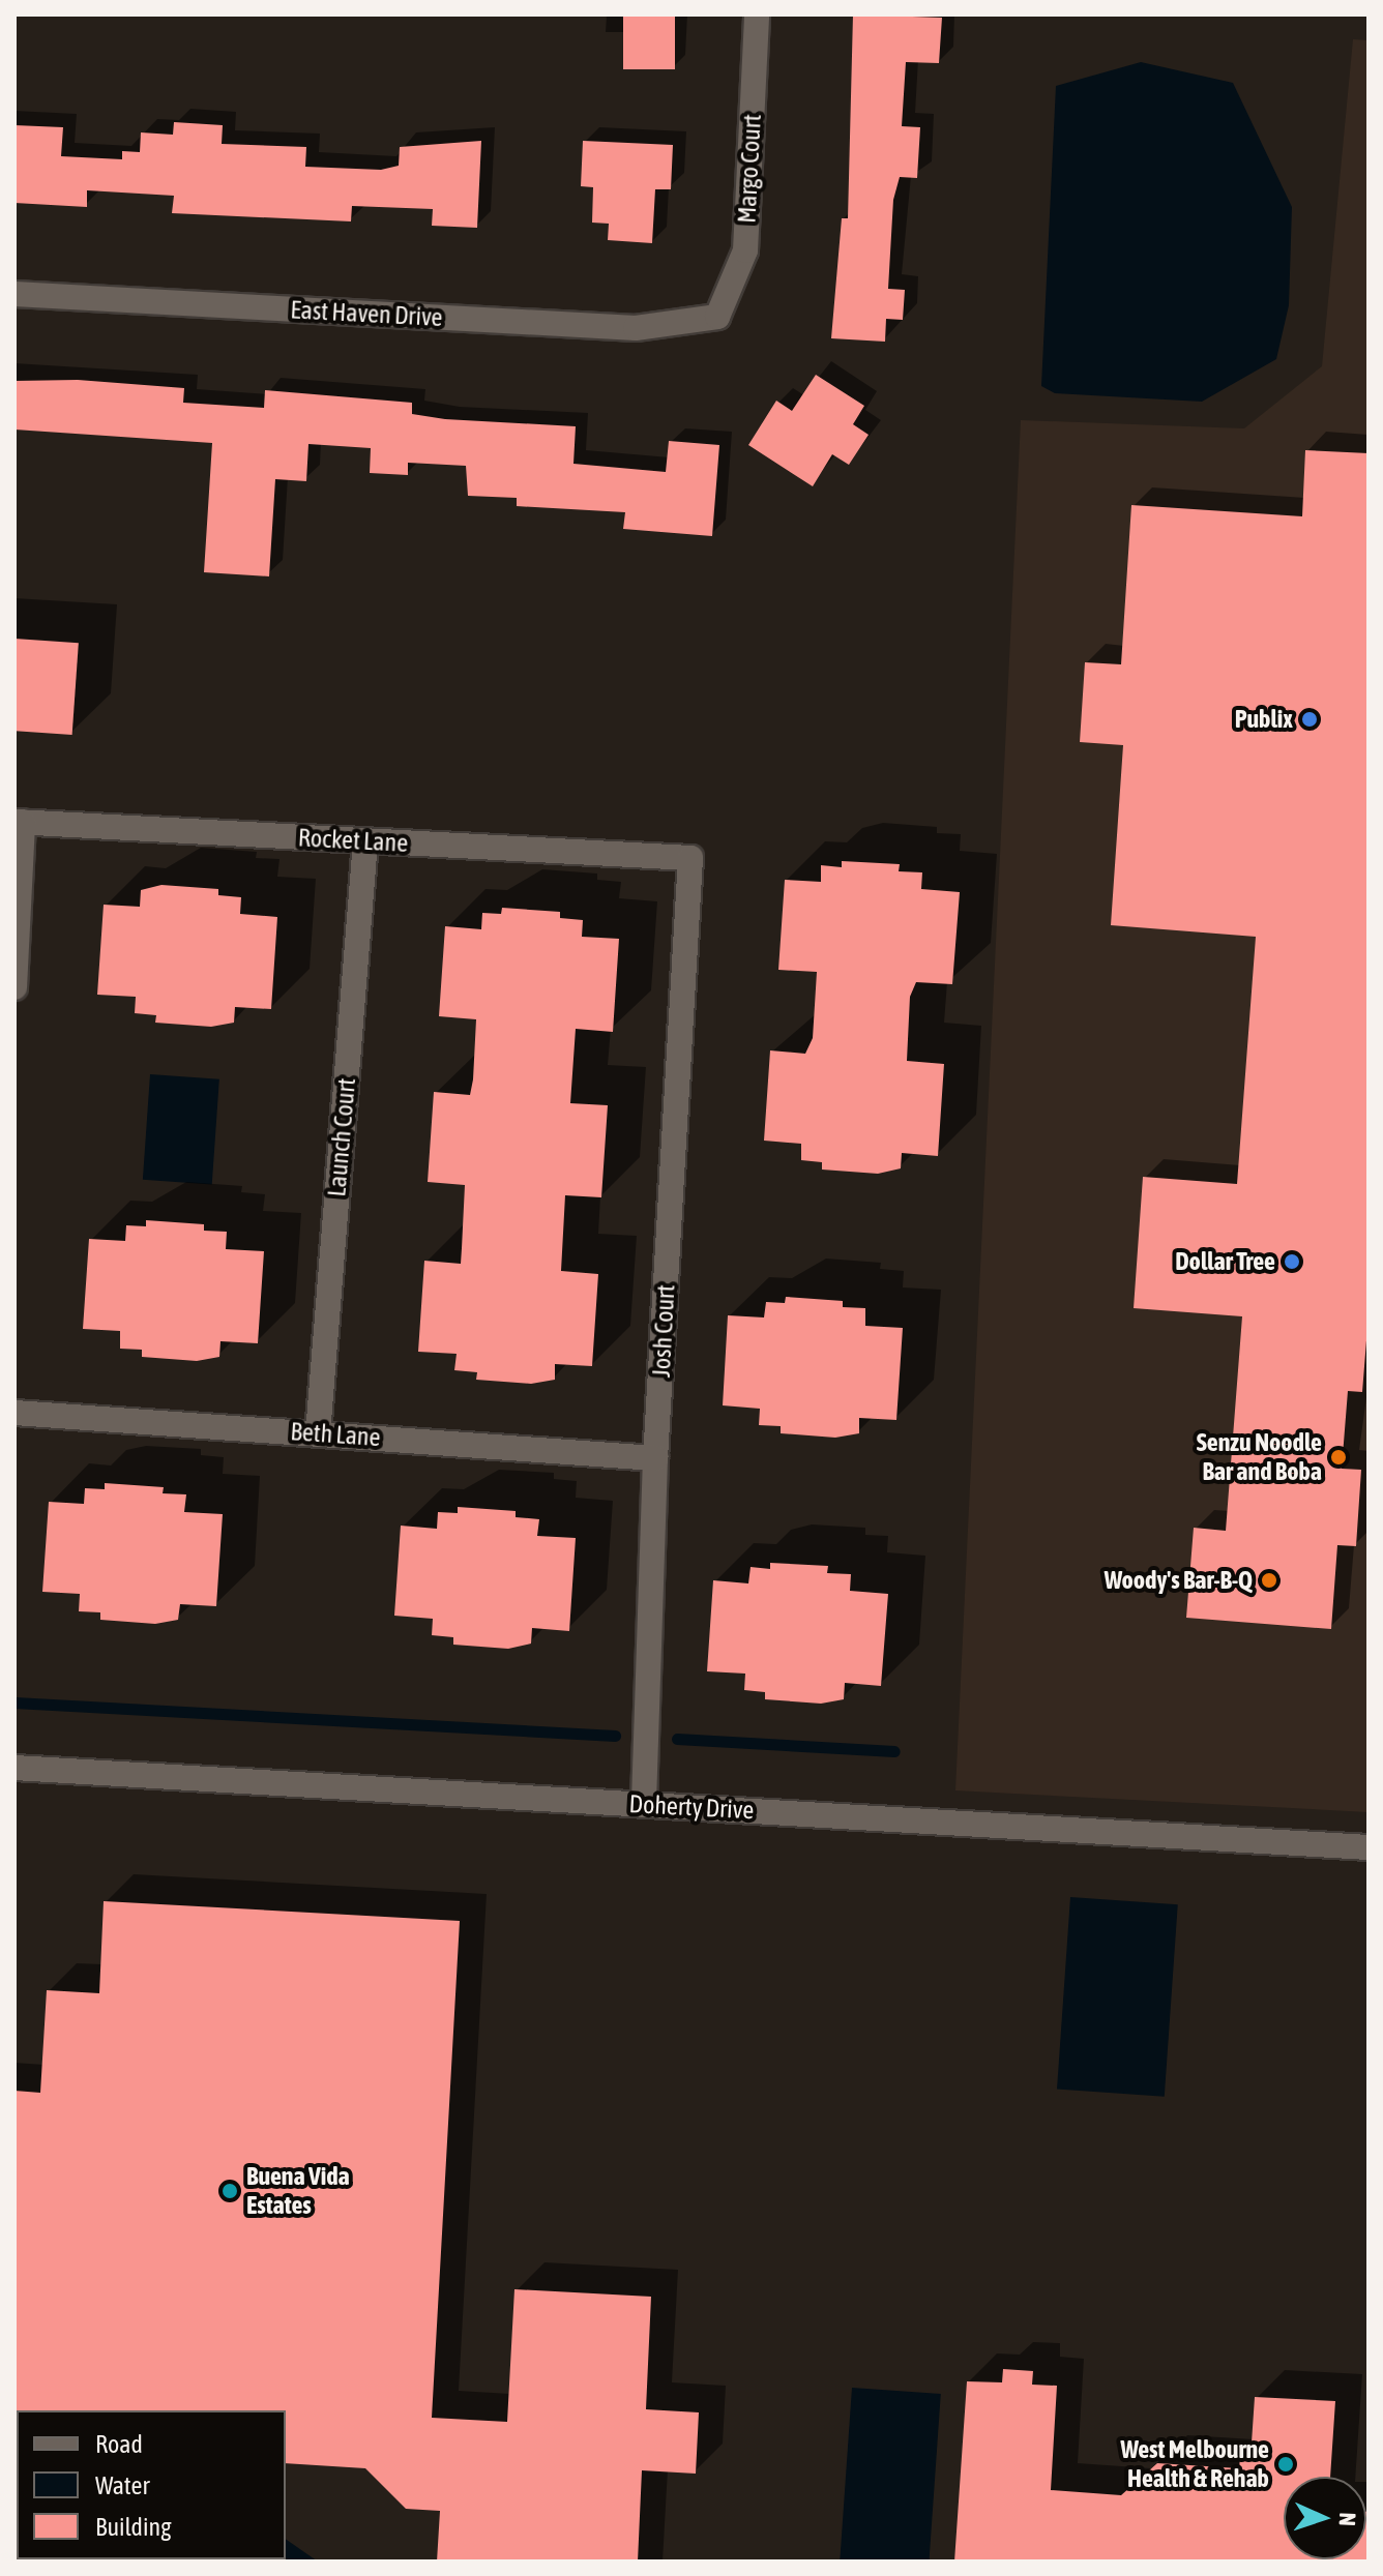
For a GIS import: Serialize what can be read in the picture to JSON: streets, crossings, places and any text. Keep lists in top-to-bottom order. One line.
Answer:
{"streets":{"street":["Margo Court","East Haven Drive","Rocket Lane","Launch Court","Josh Court","Beth Lane","Doherty Drive"]},"crossings":[["Margo Court","East Haven Drive"],["Rocket Lane","Launch Court"],["Rocket Lane","Josh Court"],["Launch Court","Beth Lane"],["Josh Court","Beth Lane"],["Josh Court","Doherty Drive"]],"places":["Publix","Dollar Tree","Senzu Noodle Bar and Boba","Woody's Bar-B-Q","Buena Vida Estates","West Melbourne Health & Rehab"],"legend":["Road","Water","Building"],"north":"right"}
